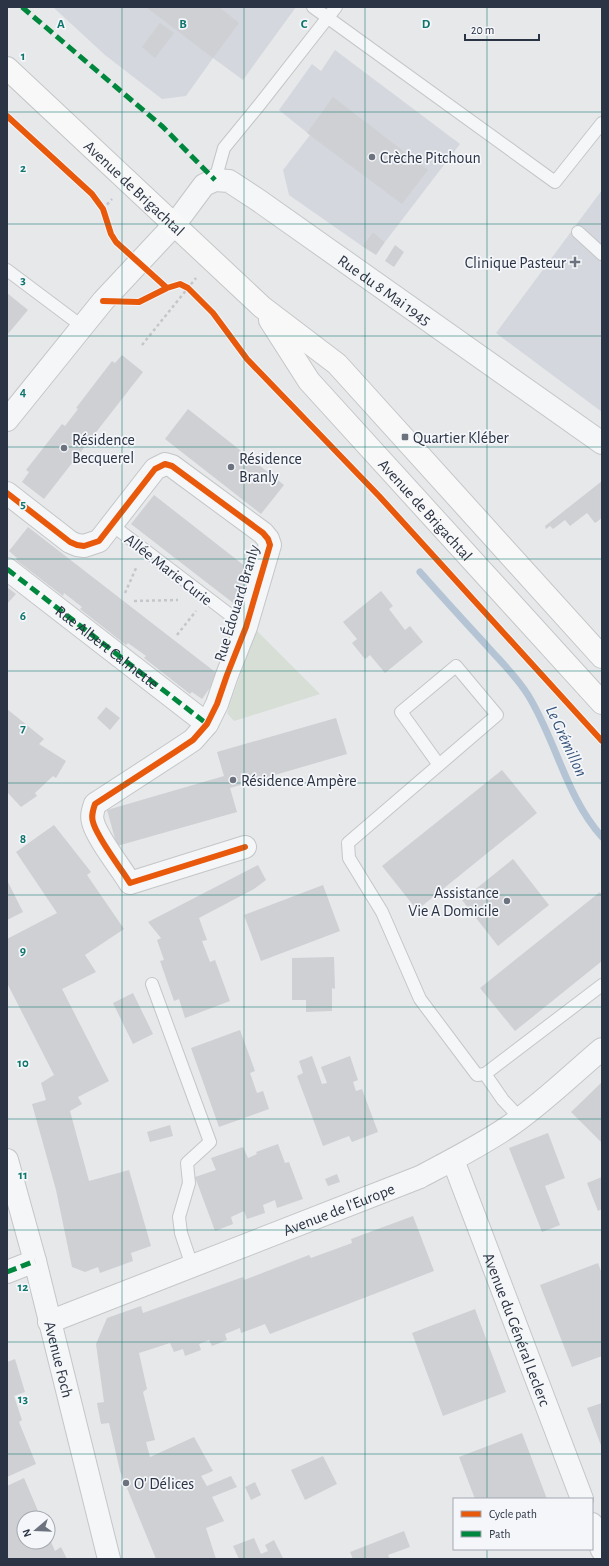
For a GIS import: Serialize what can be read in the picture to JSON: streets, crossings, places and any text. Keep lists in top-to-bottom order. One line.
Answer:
{"streets":{"main road":["Avenue de Brigachtal"],"street":["Rue du 8 Mai 1945","Rue Édouard Branly","Rue Albert Calmette","Avenue de l'Europe","Avenue du Général Leclerc","Avenue Foch"],"lane":["Allée Marie Curie"]},"crossings":[["Allée Marie Curie","Rue Édouard Branly"],["Rue Édouard Branly","Rue Albert Calmette"],["Avenue de l'Europe","Avenue du Général Leclerc"],["Avenue de l'Europe","Avenue Foch"]],"water":["Le Grémillon"],"places":{"other":["Crèche Pitchoun","Résidence Becquerel","Résidence Branly","Résidence Ampère","Assistance Vie A Domicile","O' Délices"],"health":["Clinique Pasteur"],"transit":["Quartier Kléber"]},"legend":["Cycle path","Path"],"scale_bar":"20 m","north":"left","grid":{"columns":["A","B","C","D"],"rows":["1","2","3","4","5","6","7","8","9","10","11","12","13"]}}
